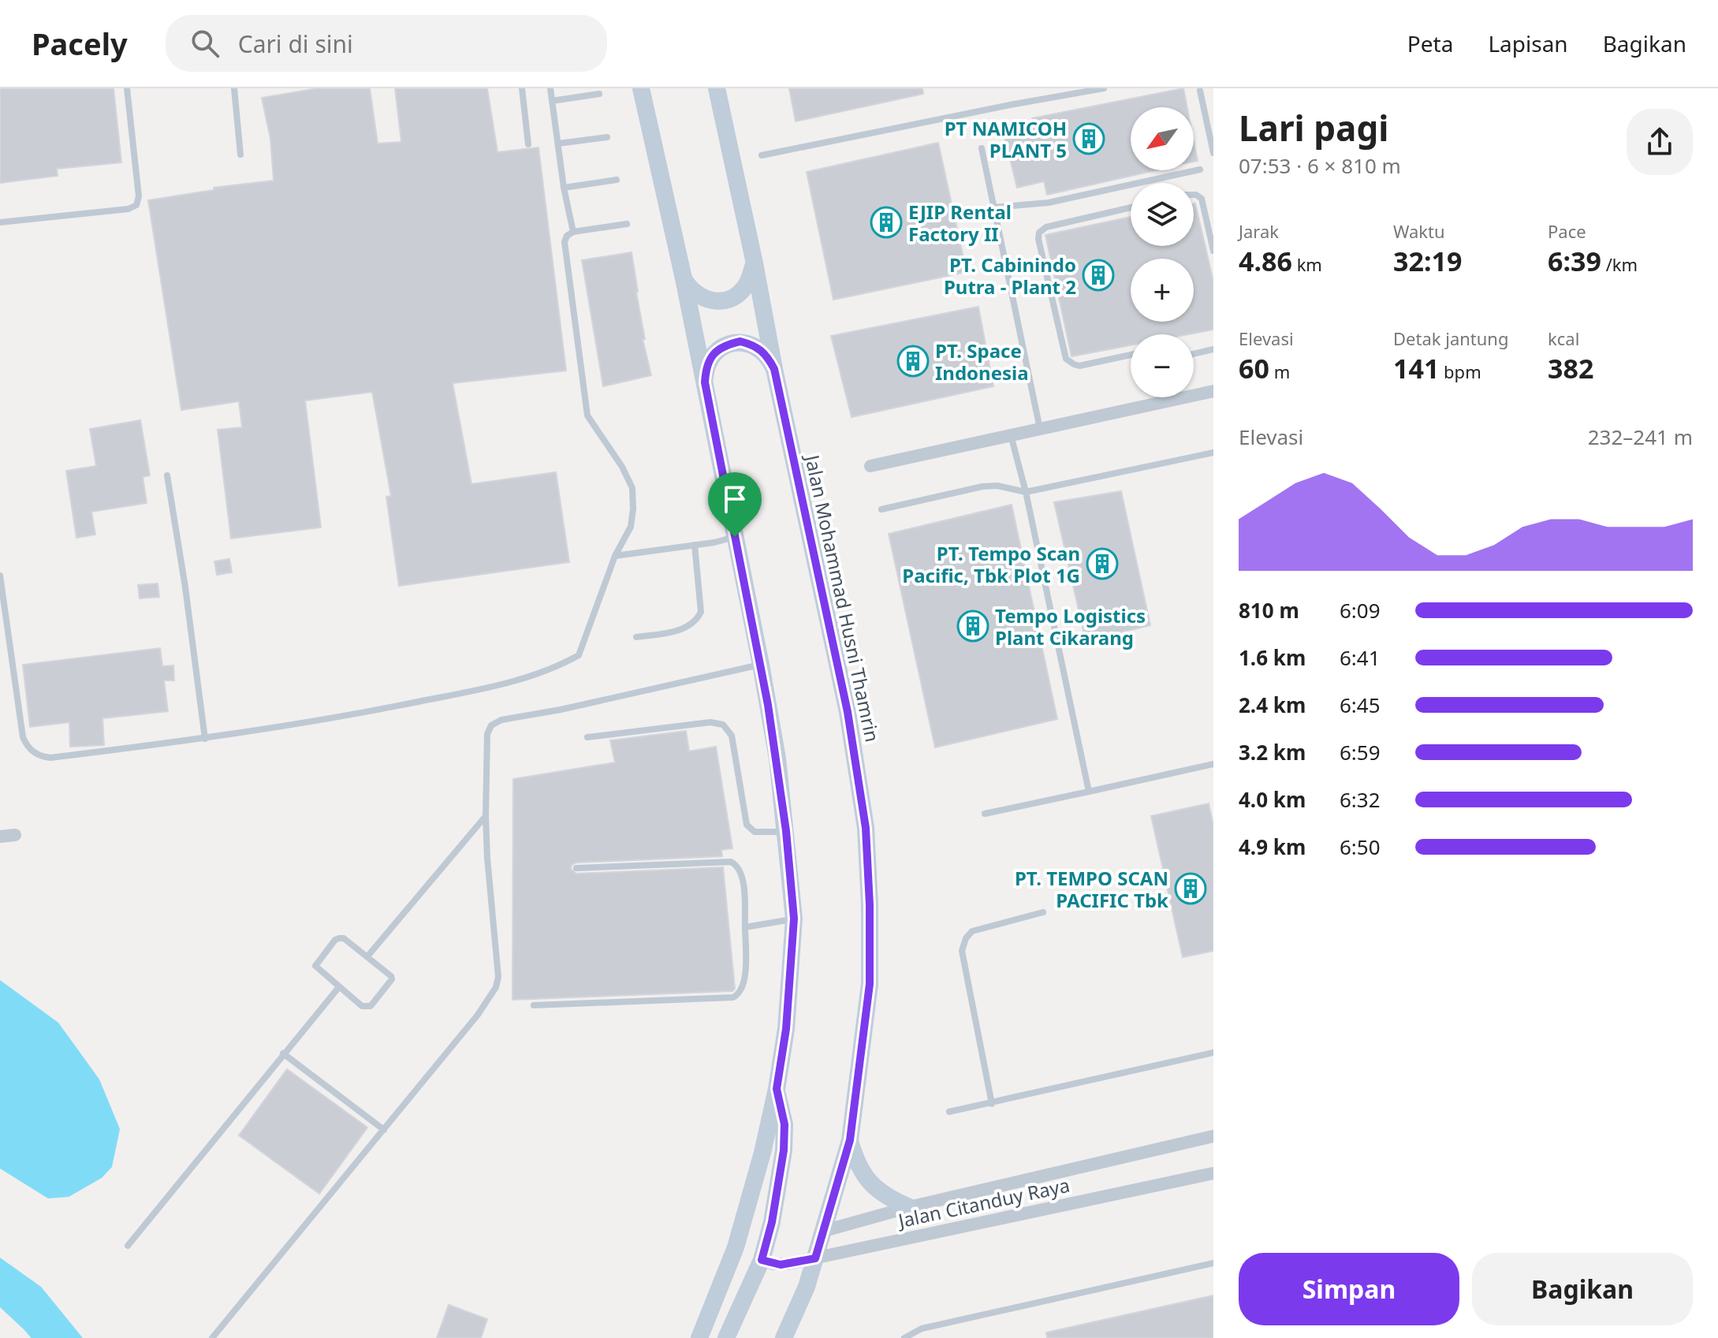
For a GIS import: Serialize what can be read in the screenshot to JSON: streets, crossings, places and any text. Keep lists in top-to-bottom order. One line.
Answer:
{"streets":{"street":["Jalan Mohammad Husni Thamrin","Jalan Citanduy Raya"]},"crossings":[["Jalan Mohammad Husni Thamrin","Jalan Citanduy Raya"]],"places":{"building":["PT NAMICOH PLANT 5","EJIP Rental Factory II","PT. Cabinindo Putra - Plant 2","PT. Space Indonesia","PT. Tempo Scan Pacific, Tbk Plot 1G","Tempo Logistics Plant Cikarang","PT. TEMPO SCAN PACIFIC Tbk"]},"north":"bottom left","page":{"header":"Pacely","search":"Cari di sini","nav":["Peta","Lapisan","Bagikan"],"heading":["Lari pagi","07:53 · 6 × 810 m"],"map_buttons":["+","−"],"stats":[["Jarak","4.86 km"],["Waktu","32:19"],["Pace","6:39 /km"],["Elevasi","60 m"],["Detak jantung","141 bpm"],["kcal","382"]],"chart":["Elevasi","232–241 m"],"list":[{"name":"810 m","note":"6:09"},{"name":"1.6 km","note":"6:41"},{"name":"2.4 km","note":"6:45"},{"name":"3.2 km","note":"6:59"},{"name":"4.0 km","note":"6:32"},{"name":"4.9 km","note":"6:50"}],"buttons":["Simpan","Bagikan"]}}
